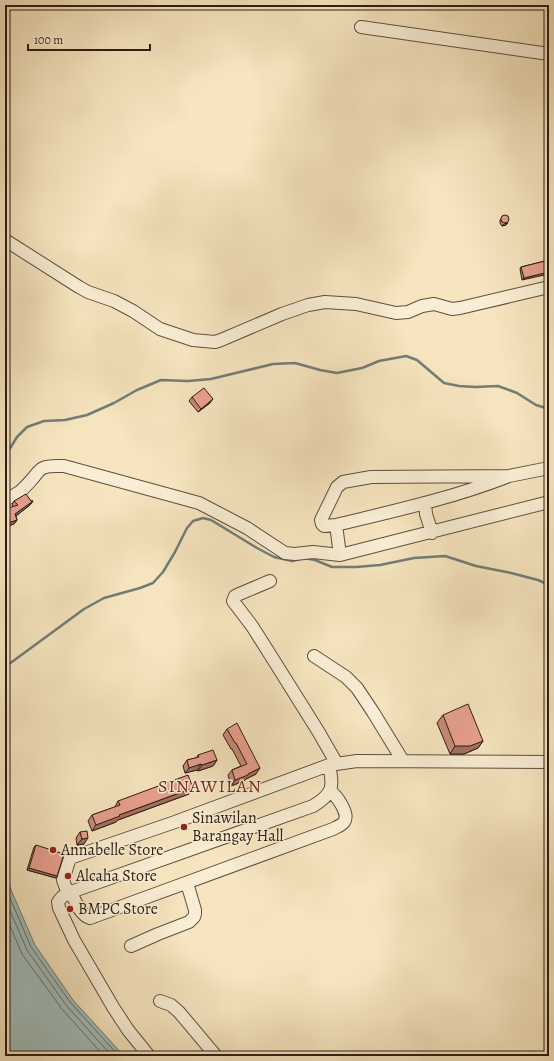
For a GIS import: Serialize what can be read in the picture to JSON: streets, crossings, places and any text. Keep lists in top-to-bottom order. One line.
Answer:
{"districts":["SINAWILAN"],"places":["Sinawilan Barangay Hall","Annabelle Store","Alcaha Store","BMPC Store"],"scale_bar":"100 m"}
